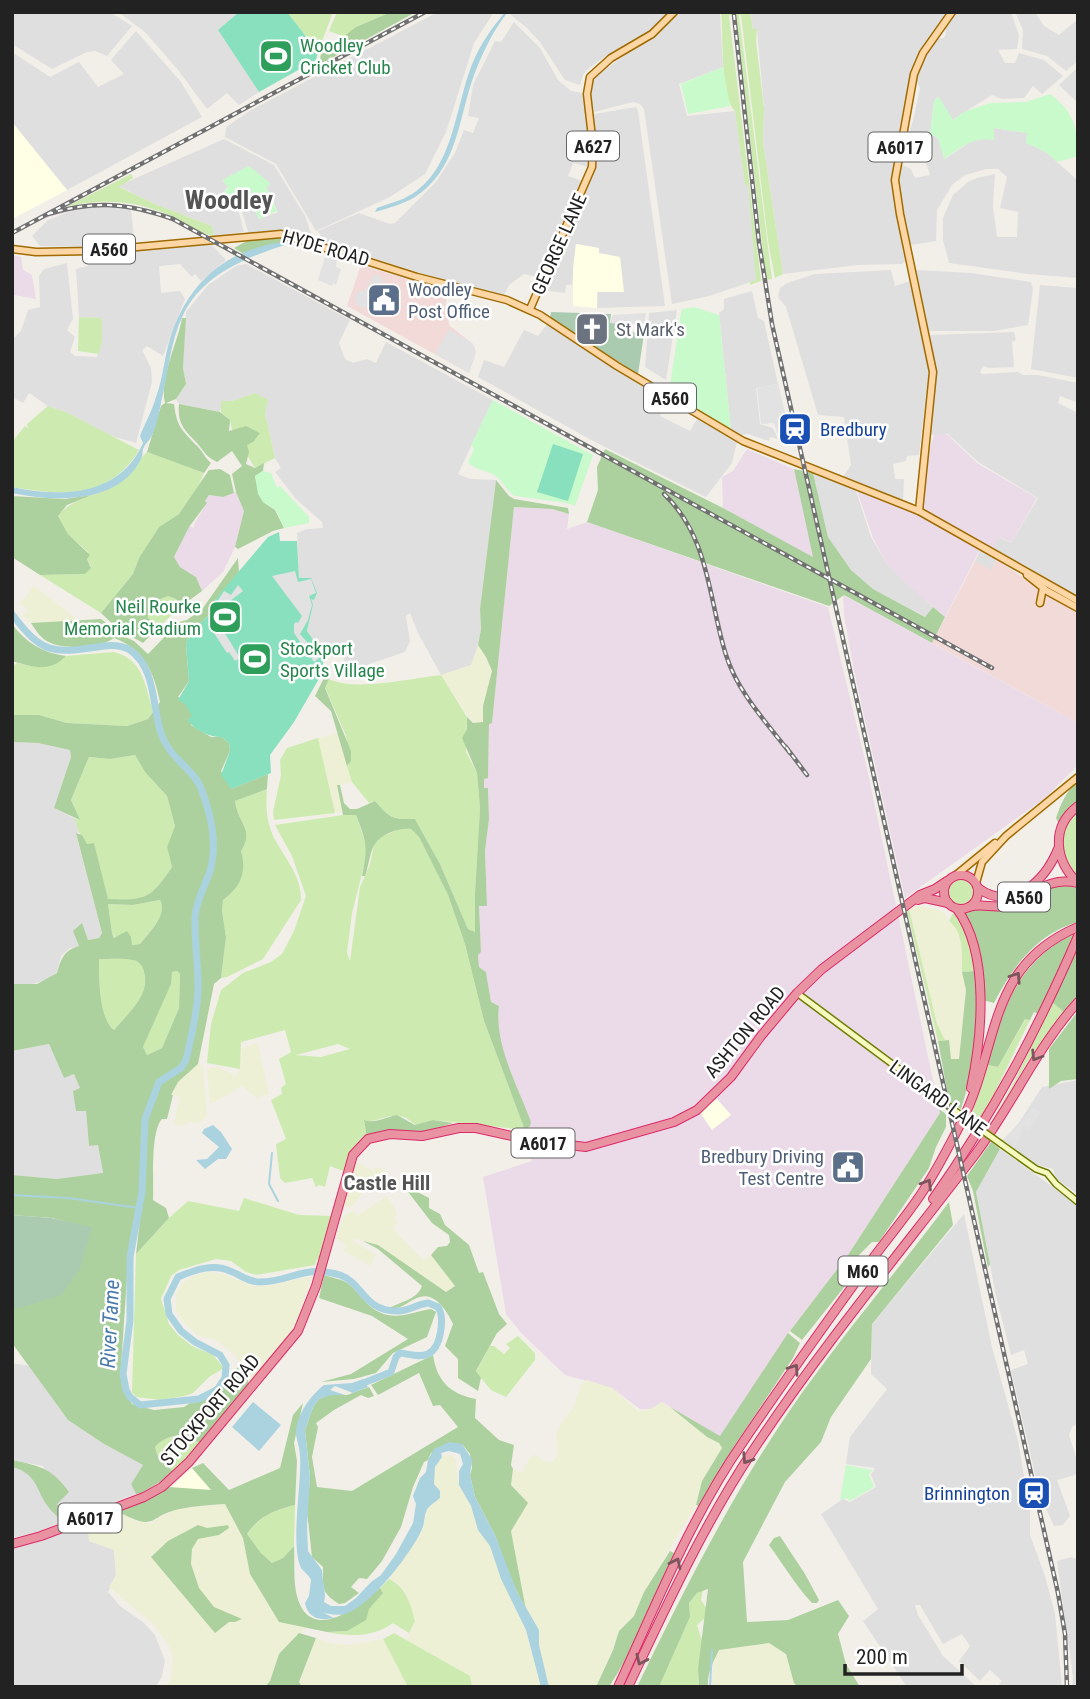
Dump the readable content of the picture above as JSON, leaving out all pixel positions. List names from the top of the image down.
{
  "streets": {
    "highway": [
      "A6017",
      "A560",
      "ASHTON ROAD",
      "M60",
      "STOCKPORT ROAD"
    ],
    "main road": ["A627", "GEORGE LANE", "HYDE ROAD"],
    "street": ["LINGARD LANE"]
  },
  "crossings": [
    ["A6017", "HYDE ROAD"],
    ["A6017", "A560"],
    ["GEORGE LANE", "HYDE ROAD"],
    ["HYDE ROAD", "A560"],
    ["A560", "ASHTON ROAD"],
    ["A560", "M60"],
    ["ASHTON ROAD", "LINGARD LANE"],
    ["ASHTON ROAD", "M60"],
    ["ASHTON ROAD", "STOCKPORT ROAD"],
    ["LINGARD LANE", "M60"]
  ],
  "districts": ["Woodley", "Castle Hill"],
  "water": ["River Tame"],
  "places": {
    "sports": ["Woodley Cricket Club", "Neil Rourke Memorial Stadium", "Stockport Sports Village"],
    "public building": ["Woodley Post Office", "Bredbury Driving Test Centre"],
    "church": ["St Mark's"],
    "station": ["Bredbury", "Brinnington"]
  },
  "scale_bar": "200 m"
}
